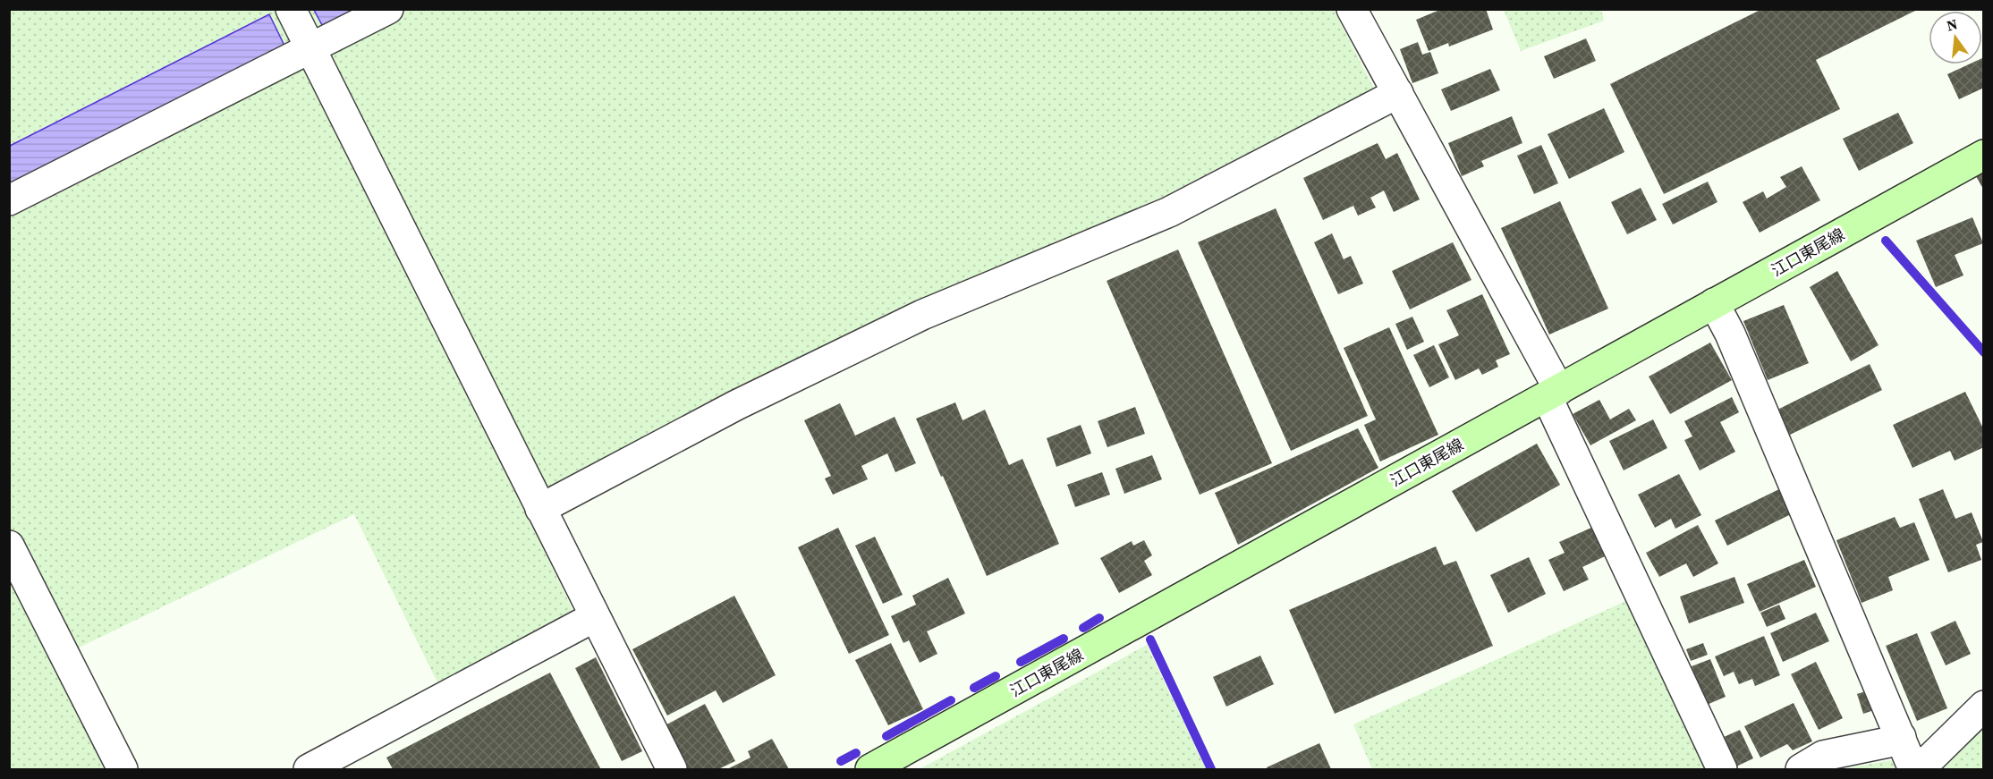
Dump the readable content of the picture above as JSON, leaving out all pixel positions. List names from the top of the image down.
{
  "streets": {
    "main road": ["江口東尾線"]
  },
  "north": "top"
}
